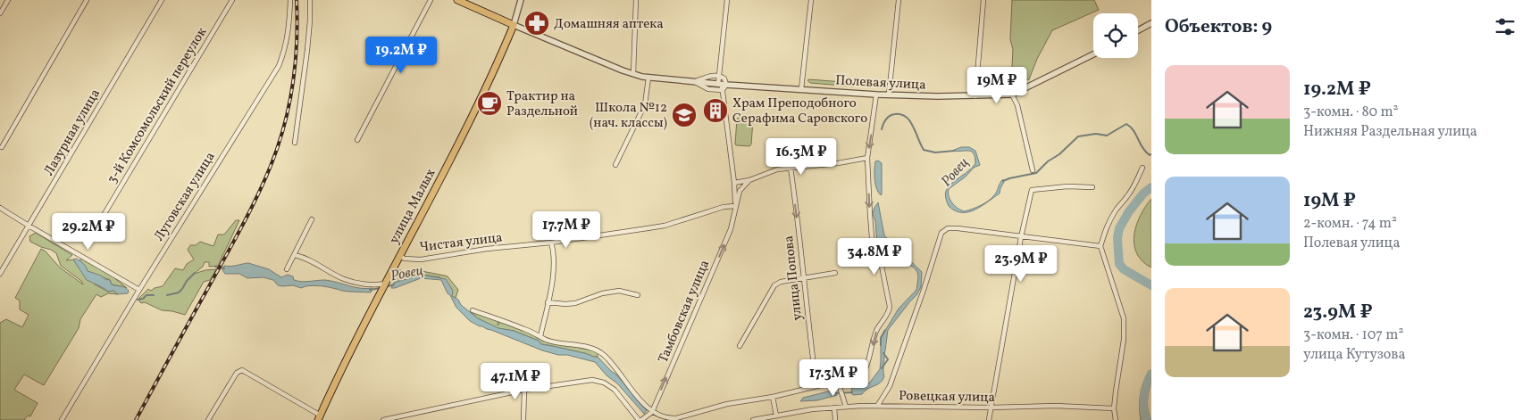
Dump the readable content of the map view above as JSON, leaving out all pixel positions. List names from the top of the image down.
{
  "streets": {
    "main road": ["улица Малых"],
    "street": [
      "Полевая улица",
      "3-й Комсомольский переулок",
      "Лазурная улица",
      "Луговская улица",
      "Чистая улица",
      "улица Попова",
      "Тамбовская улица",
      "Ровецкая улица"
    ]
  },
  "crossings": [
    ["Полевая улица", "улица Малых"],
    ["Полевая улица", "Тамбовская улица"],
    ["улица Малых", "Чистая улица"],
    ["Чистая улица", "Тамбовская улица"]
  ],
  "one_way": ["улица Попова", "Тамбовская улица"],
  "water": ["Ровец"],
  "places": {
    "pharmacy": ["Домашняя аптека"],
    "cafe": ["Трактир на Раздельной"],
    "building": ["Храм Преподобного Серафима Саровского"],
    "school or university": ["Школа №12 (нач. классы)"]
  },
  "page": {
    "heading": "Объектов: 9",
    "price": [
      "19.2M ₽",
      "19M ₽",
      "16.3M ₽",
      "17.7M ₽",
      "29.2M ₽",
      "34.8M ₽",
      "23.9M ₽",
      "17.3M ₽",
      "47.1M ₽"
    ],
    "list": [
      {
        "name": "19.2M ₽",
        "note": "3-комн. · 80 m² · Нижняя Раздельная улица"
      },
      {
        "name": "19M ₽",
        "note": "2-комн. · 74 m² · Полевая улица"
      },
      {
        "name": "23.9M ₽",
        "note": "3-комн. · 107 m² · улица Кутузова"
      }
    ]
  }
}
